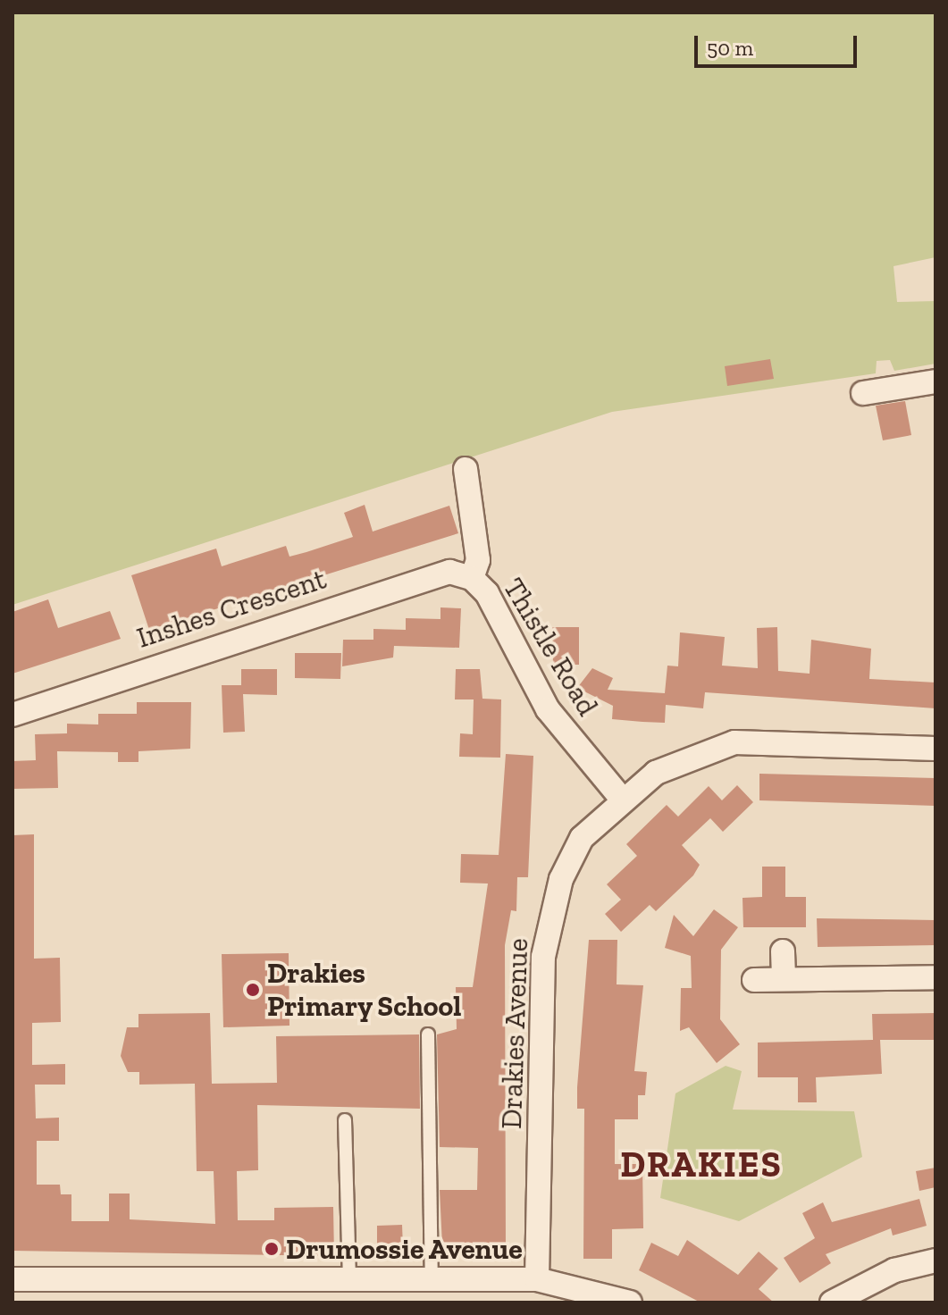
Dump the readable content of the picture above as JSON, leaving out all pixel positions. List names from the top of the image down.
{
  "streets": {
    "street": ["Inshes Crescent", "Thistle Road", "Drakies Avenue"]
  },
  "crossings": [
    ["Inshes Crescent", "Thistle Road"],
    ["Thistle Road", "Drakies Avenue"]
  ],
  "districts": ["DRAKIES"],
  "places": ["Drakies Primary School", "Drumossie Avenue"],
  "scale_bar": "50 m"
}
